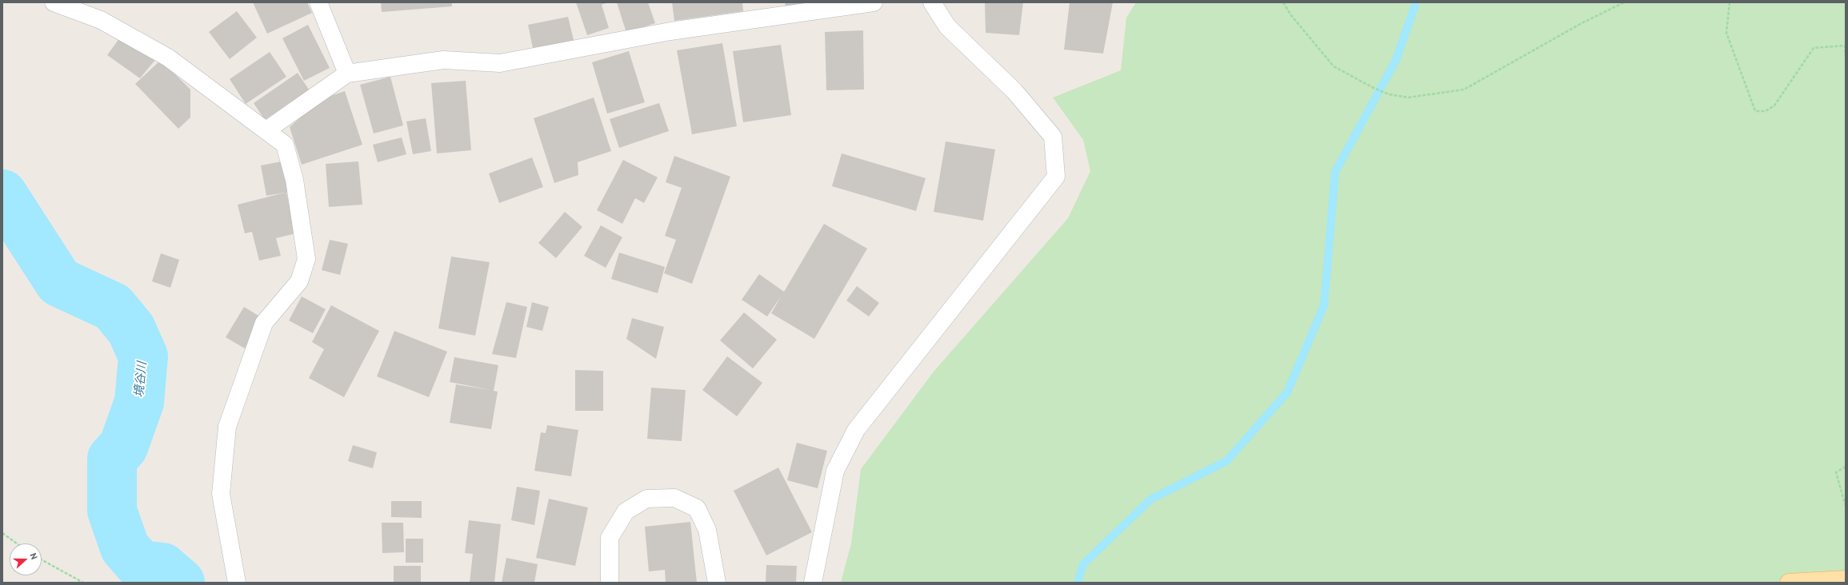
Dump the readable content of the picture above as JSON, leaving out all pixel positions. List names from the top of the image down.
{
  "water": ["境谷川"],
  "north": "right"
}
